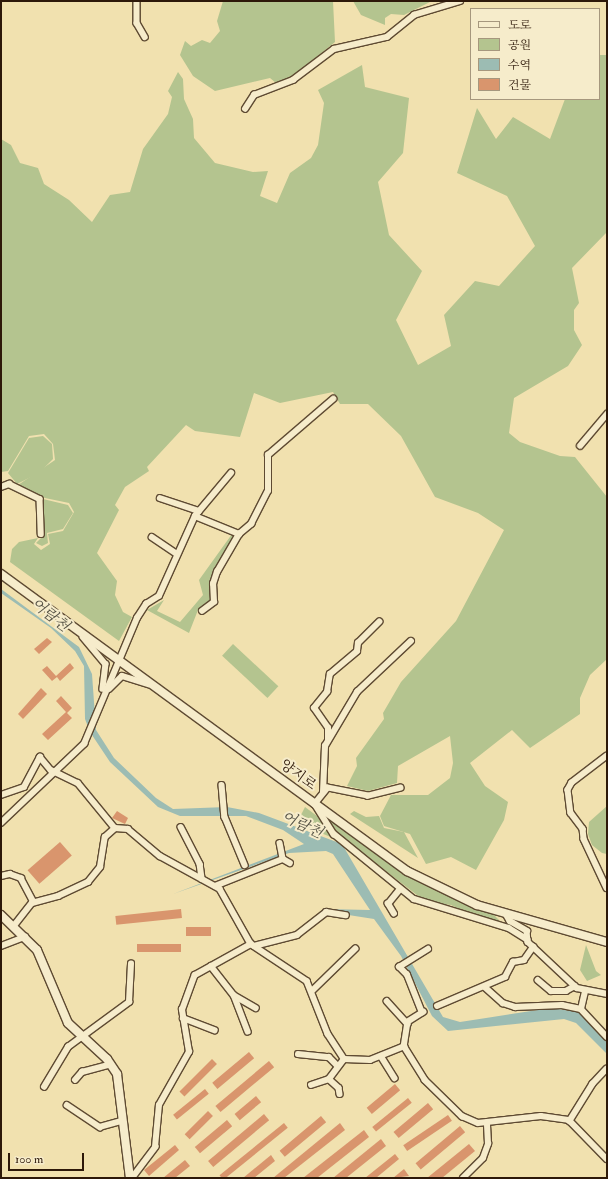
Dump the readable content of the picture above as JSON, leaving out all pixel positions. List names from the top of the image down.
{
  "streets": {
    "street": ["양지로"]
  },
  "water": ["어람천"],
  "legend": [
    "도로",
    "공원",
    "수역",
    "건물"
  ],
  "scale_bar": "100 m"
}
